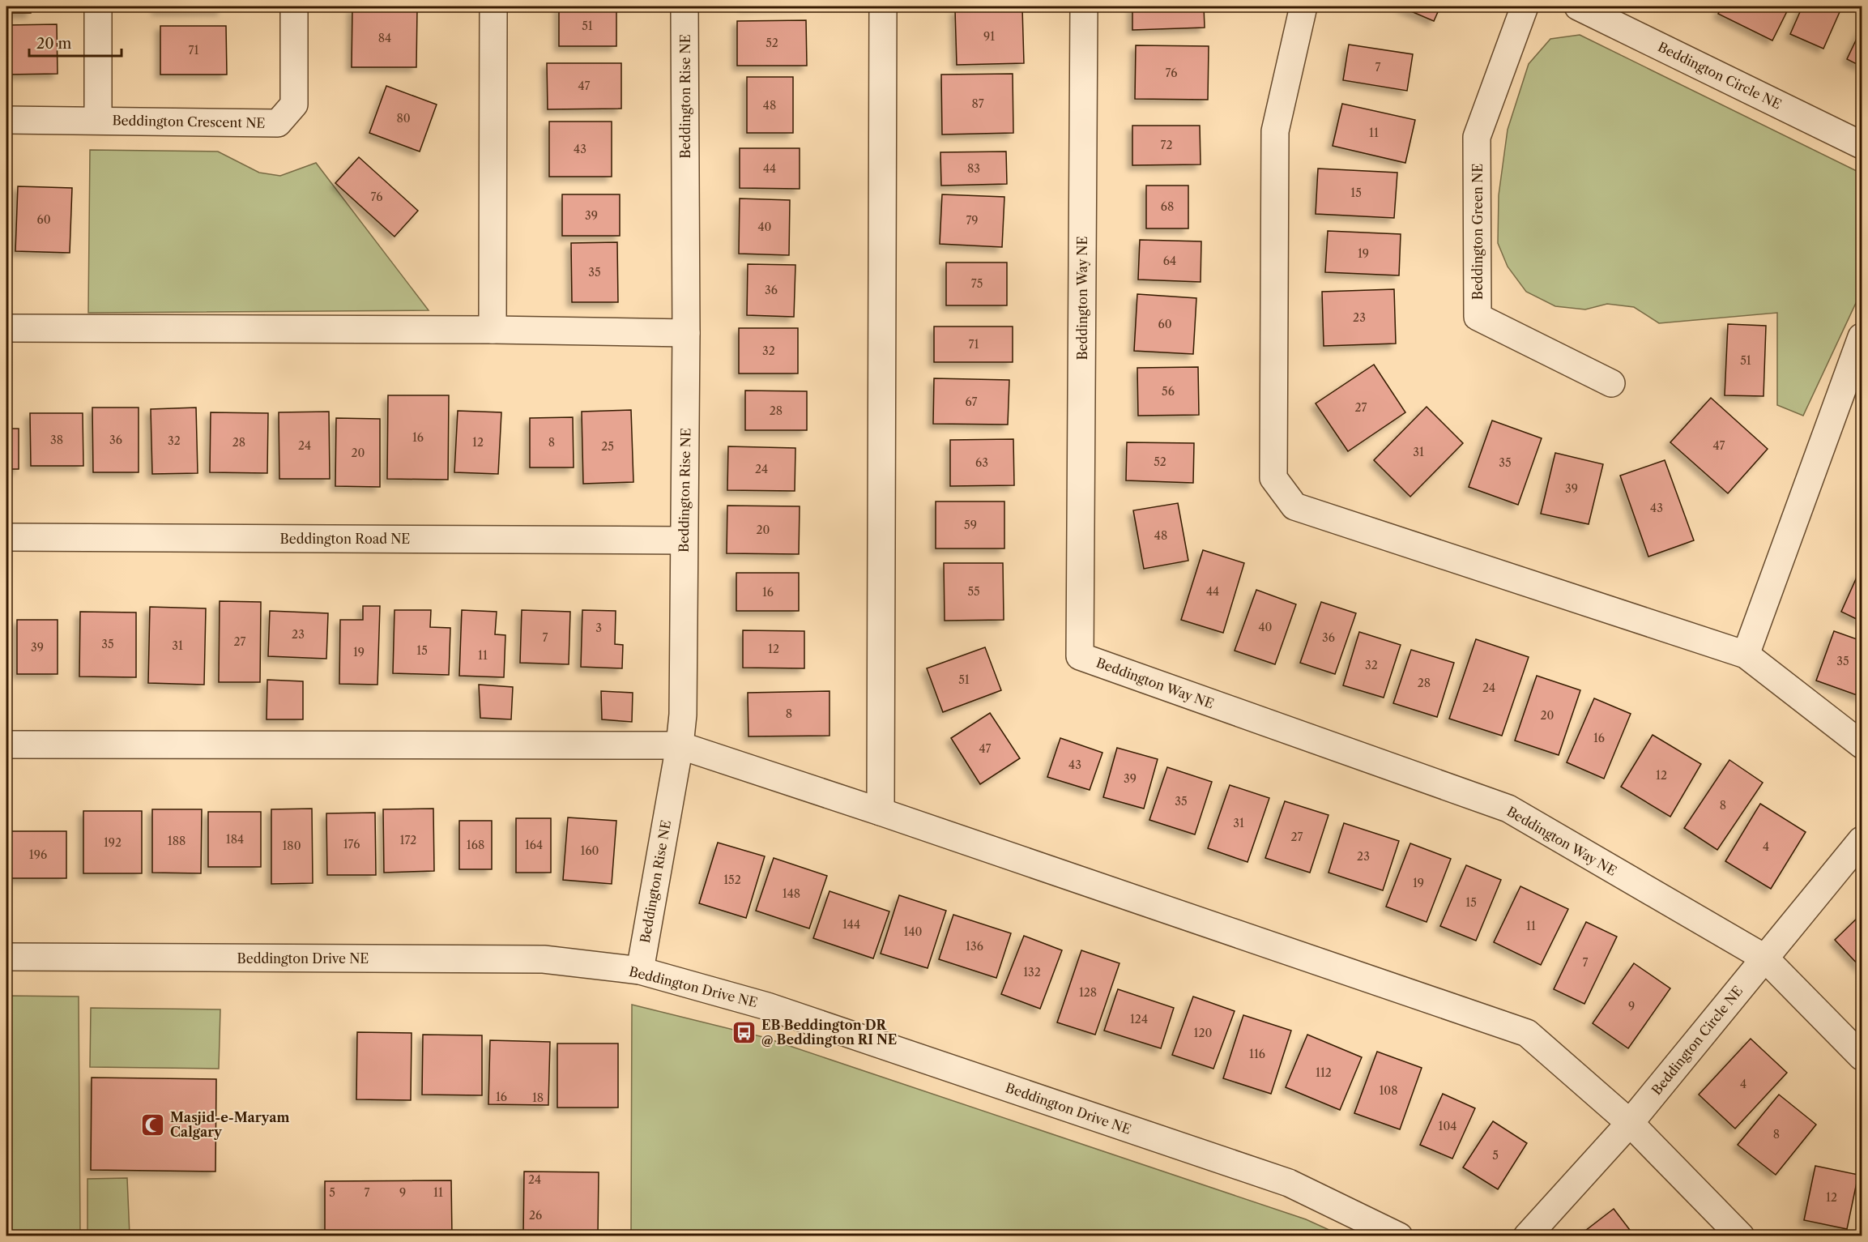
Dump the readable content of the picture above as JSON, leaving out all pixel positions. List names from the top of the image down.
{
  "streets": {
    "street": [
      "Beddington Circle NE",
      "Beddington Rise NE",
      "Beddington Crescent NE",
      "Beddington Green NE",
      "Beddington Way NE",
      "Beddington Road NE",
      "Beddington Drive NE"
    ]
  },
  "crossings": [
    ["Beddington Circle NE", "Beddington Way NE"],
    ["Beddington Rise NE", "Beddington Road NE"],
    ["Beddington Rise NE", "Beddington Drive NE"]
  ],
  "places": {
    "bus stop": ["EB Beddington DR @ Beddington RI NE"],
    "mosque": ["Masjid-e-Maryam Calgary"]
  },
  "house_numbers": [
    "51",
    "91",
    "84",
    "52",
    "71",
    "7",
    "76",
    "47",
    "87",
    "48",
    "80",
    "11",
    "72",
    "43",
    "44",
    "83",
    "15",
    "76",
    "68",
    "39",
    "60",
    "79",
    "40",
    "19",
    "64",
    "35",
    "75",
    "36",
    "23",
    "60",
    "71",
    "32",
    "51",
    "56",
    "67",
    "27",
    "28",
    "16",
    "38",
    "36",
    "32",
    "28",
    "12",
    "8",
    "24",
    "47",
    "25",
    "31",
    "20",
    "52",
    "63",
    "35",
    "24",
    "39",
    "43",
    "59",
    "20",
    "48",
    "55",
    "44",
    "16",
    "40",
    "3",
    "23",
    "7",
    "36",
    "27",
    "35",
    "31",
    "39",
    "12",
    "15",
    "19",
    "11",
    "35",
    "32",
    "51",
    "28",
    "24",
    "8",
    "20",
    "16",
    "47",
    "43",
    "12",
    "39",
    "35",
    "8",
    "31",
    "27",
    "184",
    "172",
    "188",
    "192",
    "176",
    "168",
    "164",
    "180",
    "4",
    "160",
    "196",
    "23",
    "152",
    "19",
    "148",
    "15",
    "144",
    "11",
    "140",
    "136",
    "7",
    "132",
    "128",
    "9",
    "124",
    "120",
    "116",
    "112",
    "4",
    "108",
    "16",
    "18",
    "104",
    "8",
    "5",
    "24",
    "5",
    "7",
    "9",
    "11",
    "12",
    "26"
  ],
  "scale_bar": "20 m"
}
